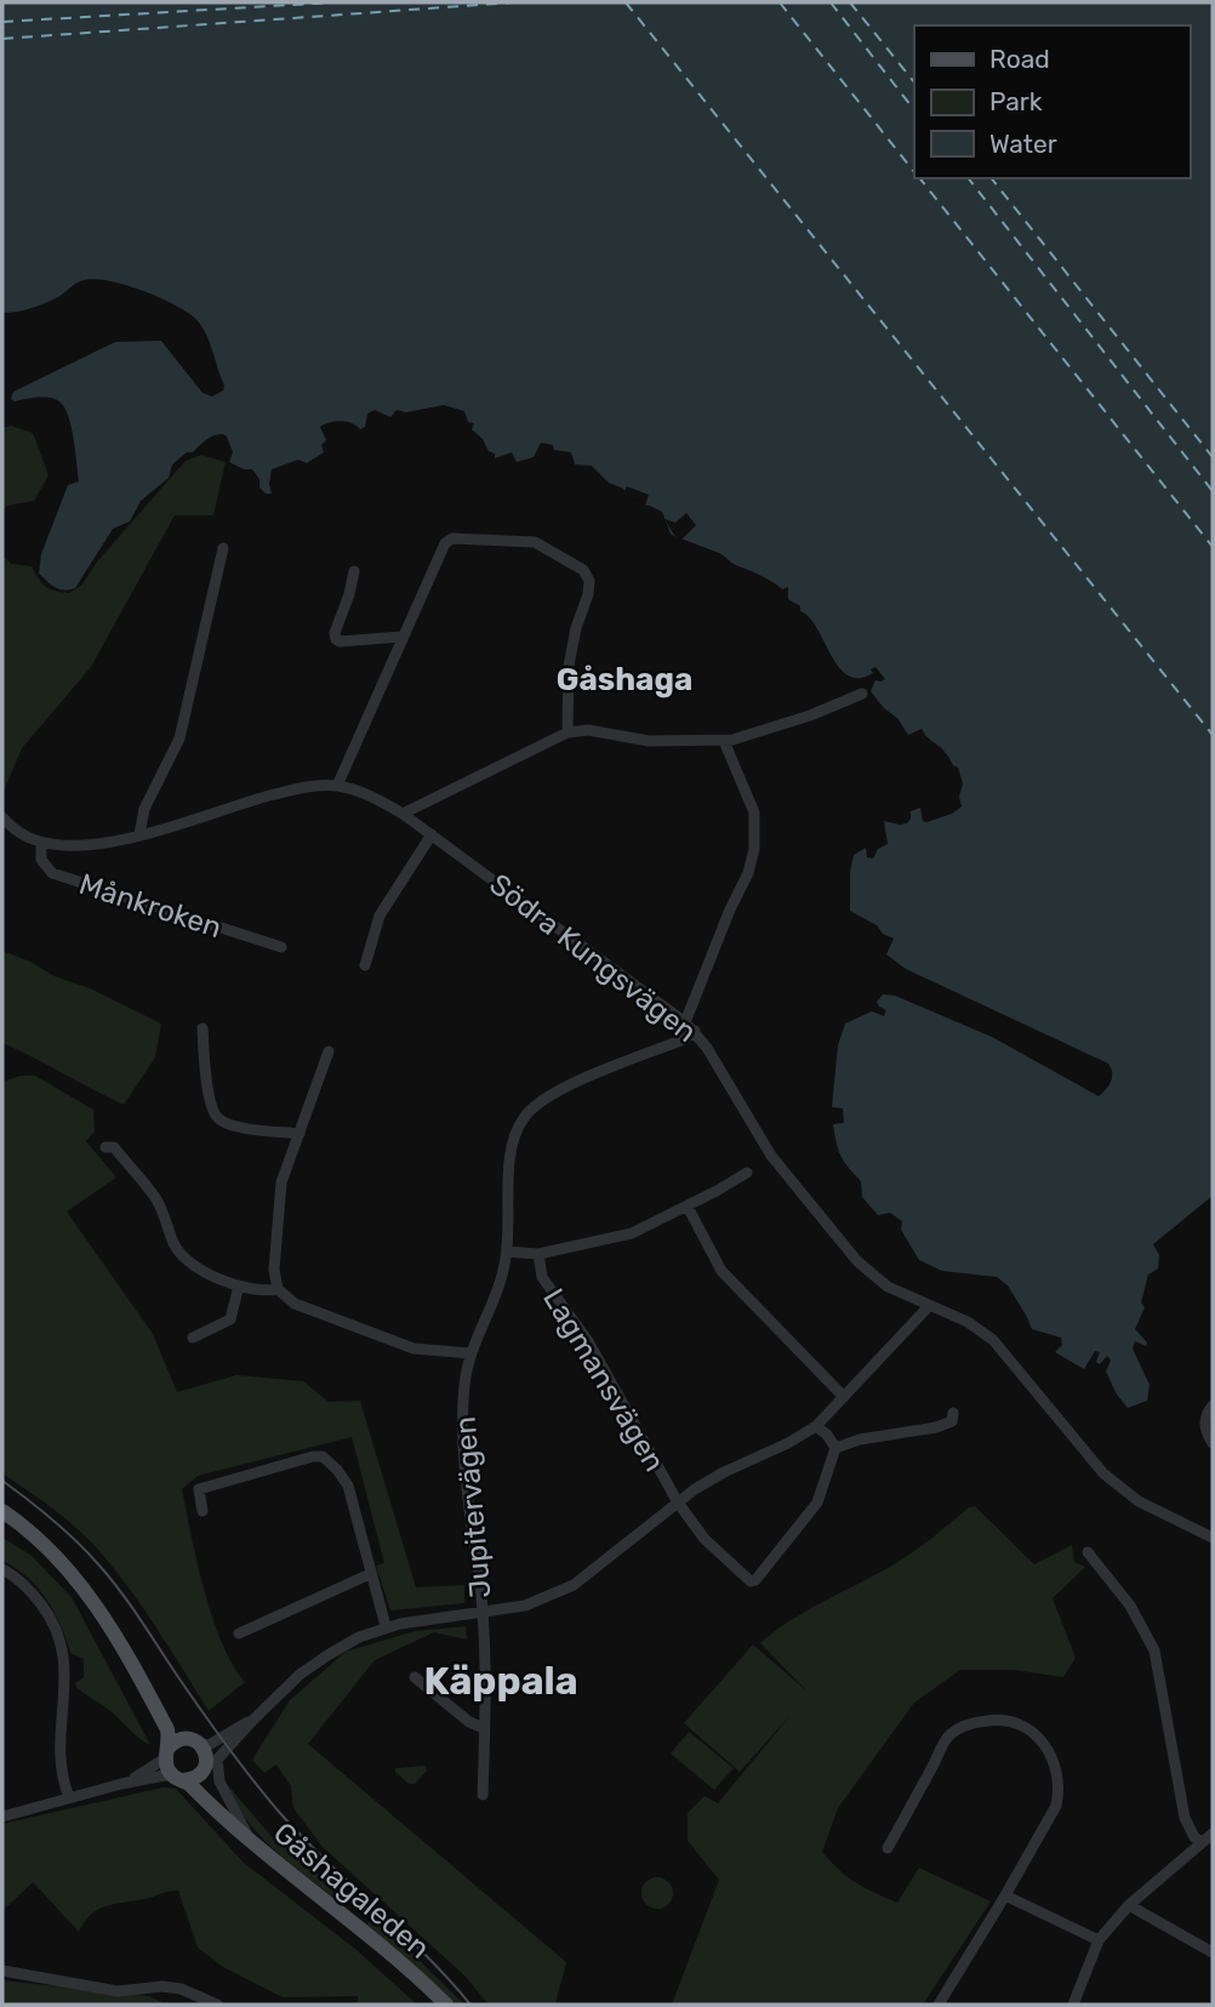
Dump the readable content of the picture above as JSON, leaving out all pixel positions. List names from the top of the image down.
{
  "streets": {
    "main road": ["Gåshagaleden"],
    "street": [
      "Månkroken",
      "Södra Kungsvägen",
      "Lagmansvägen",
      "Jupitervägen"
    ]
  },
  "crossings": [
    ["Månkroken", "Södra Kungsvägen"],
    ["Södra Kungsvägen", "Jupitervägen"]
  ],
  "districts": ["Gåshaga", "Käppala"],
  "legend": ["Road", "Park", "Water"]
}
